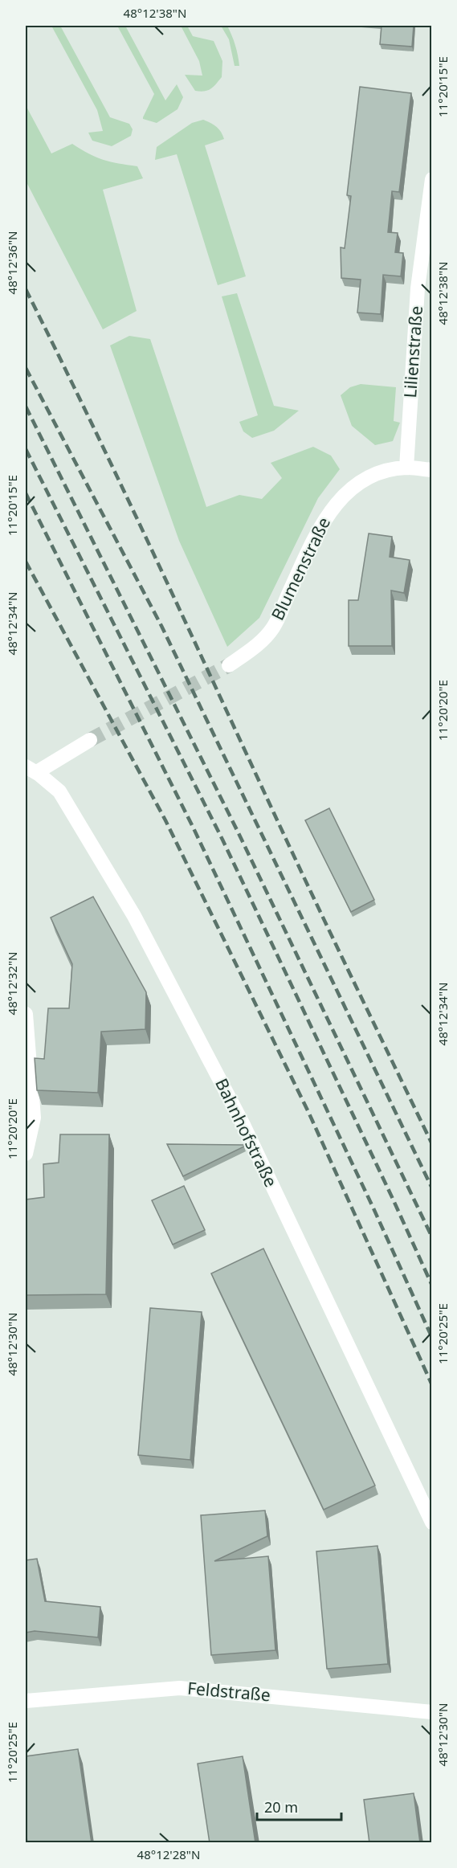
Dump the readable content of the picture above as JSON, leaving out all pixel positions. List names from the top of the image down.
{
  "streets": {
    "street": [
      "Lilienstraße",
      "Blumenstraße",
      "Bahnhofstraße",
      "Feldstraße"
    ]
  },
  "crossings": [
    ["Lilienstraße", "Blumenstraße"]
  ],
  "scale_bar": "20 m",
  "coordinates": [
    "48°12'38\"N",
    "11°20'15\"E",
    "48°12'36\"N",
    "48°12'34\"N",
    "11°20'20\"E",
    "48°12'32\"N",
    "11°20'25\"E",
    "48°12'30\"N",
    "48°12'28\"N"
  ]
}
